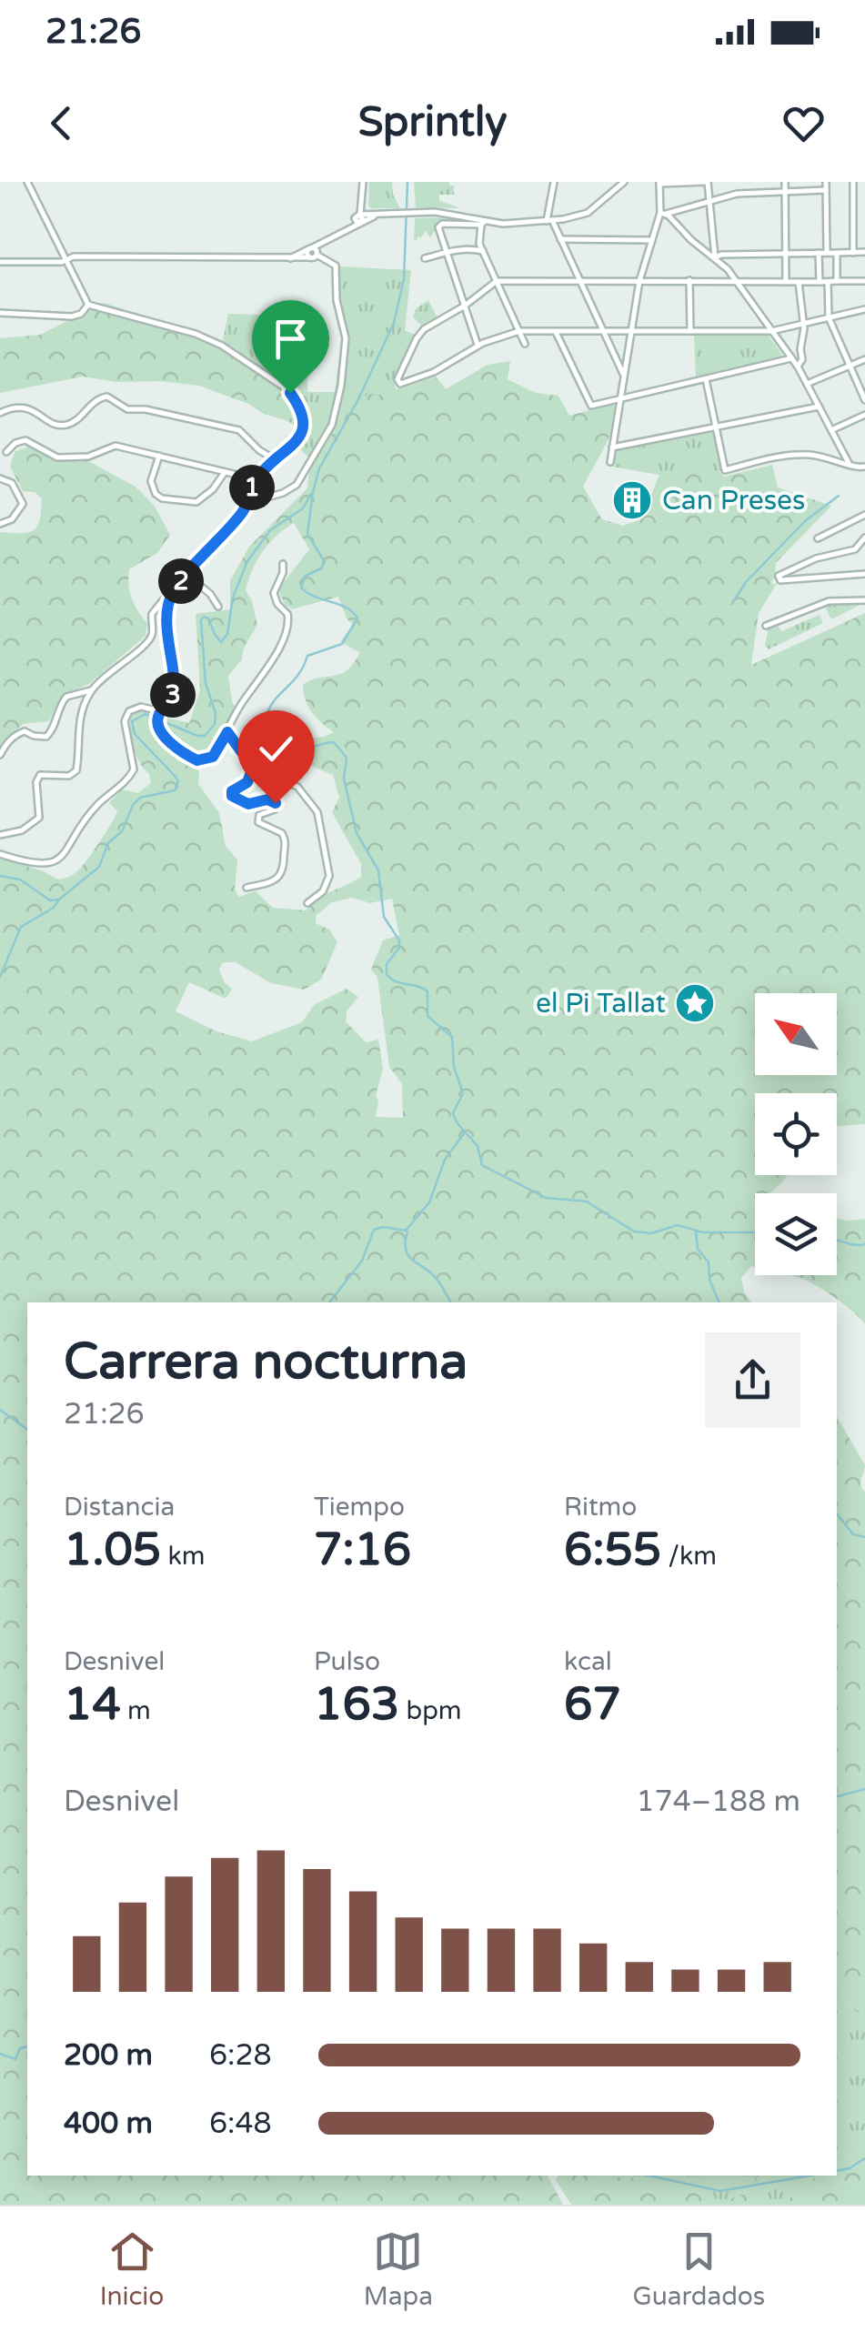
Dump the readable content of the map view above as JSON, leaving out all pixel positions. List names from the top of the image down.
{
  "places": {
    "building": ["Can Preses"],
    "place": ["el Pi Tallat"]
  },
  "north": "top left",
  "page": {
    "status": "21:26",
    "header": "Sprintly",
    "pins": ["1", "2", "3"],
    "heading": ["Carrera nocturna", "21:26"],
    "stats": [
      ["Distancia", "1.05 km"],
      ["Tiempo", "7:16"],
      ["Ritmo", "6:55 /km"],
      ["Desnivel", "14 m"],
      ["Pulso", "163 bpm"],
      ["kcal", "67"]
    ],
    "chart": ["Desnivel", "174–188 m"],
    "list": [
      {
        "name": "200 m",
        "note": "6:28"
      },
      {
        "name": "400 m",
        "note": "6:48"
      }
    ],
    "tabs": ["Inicio", "Mapa", "Guardados"]
  }
}
